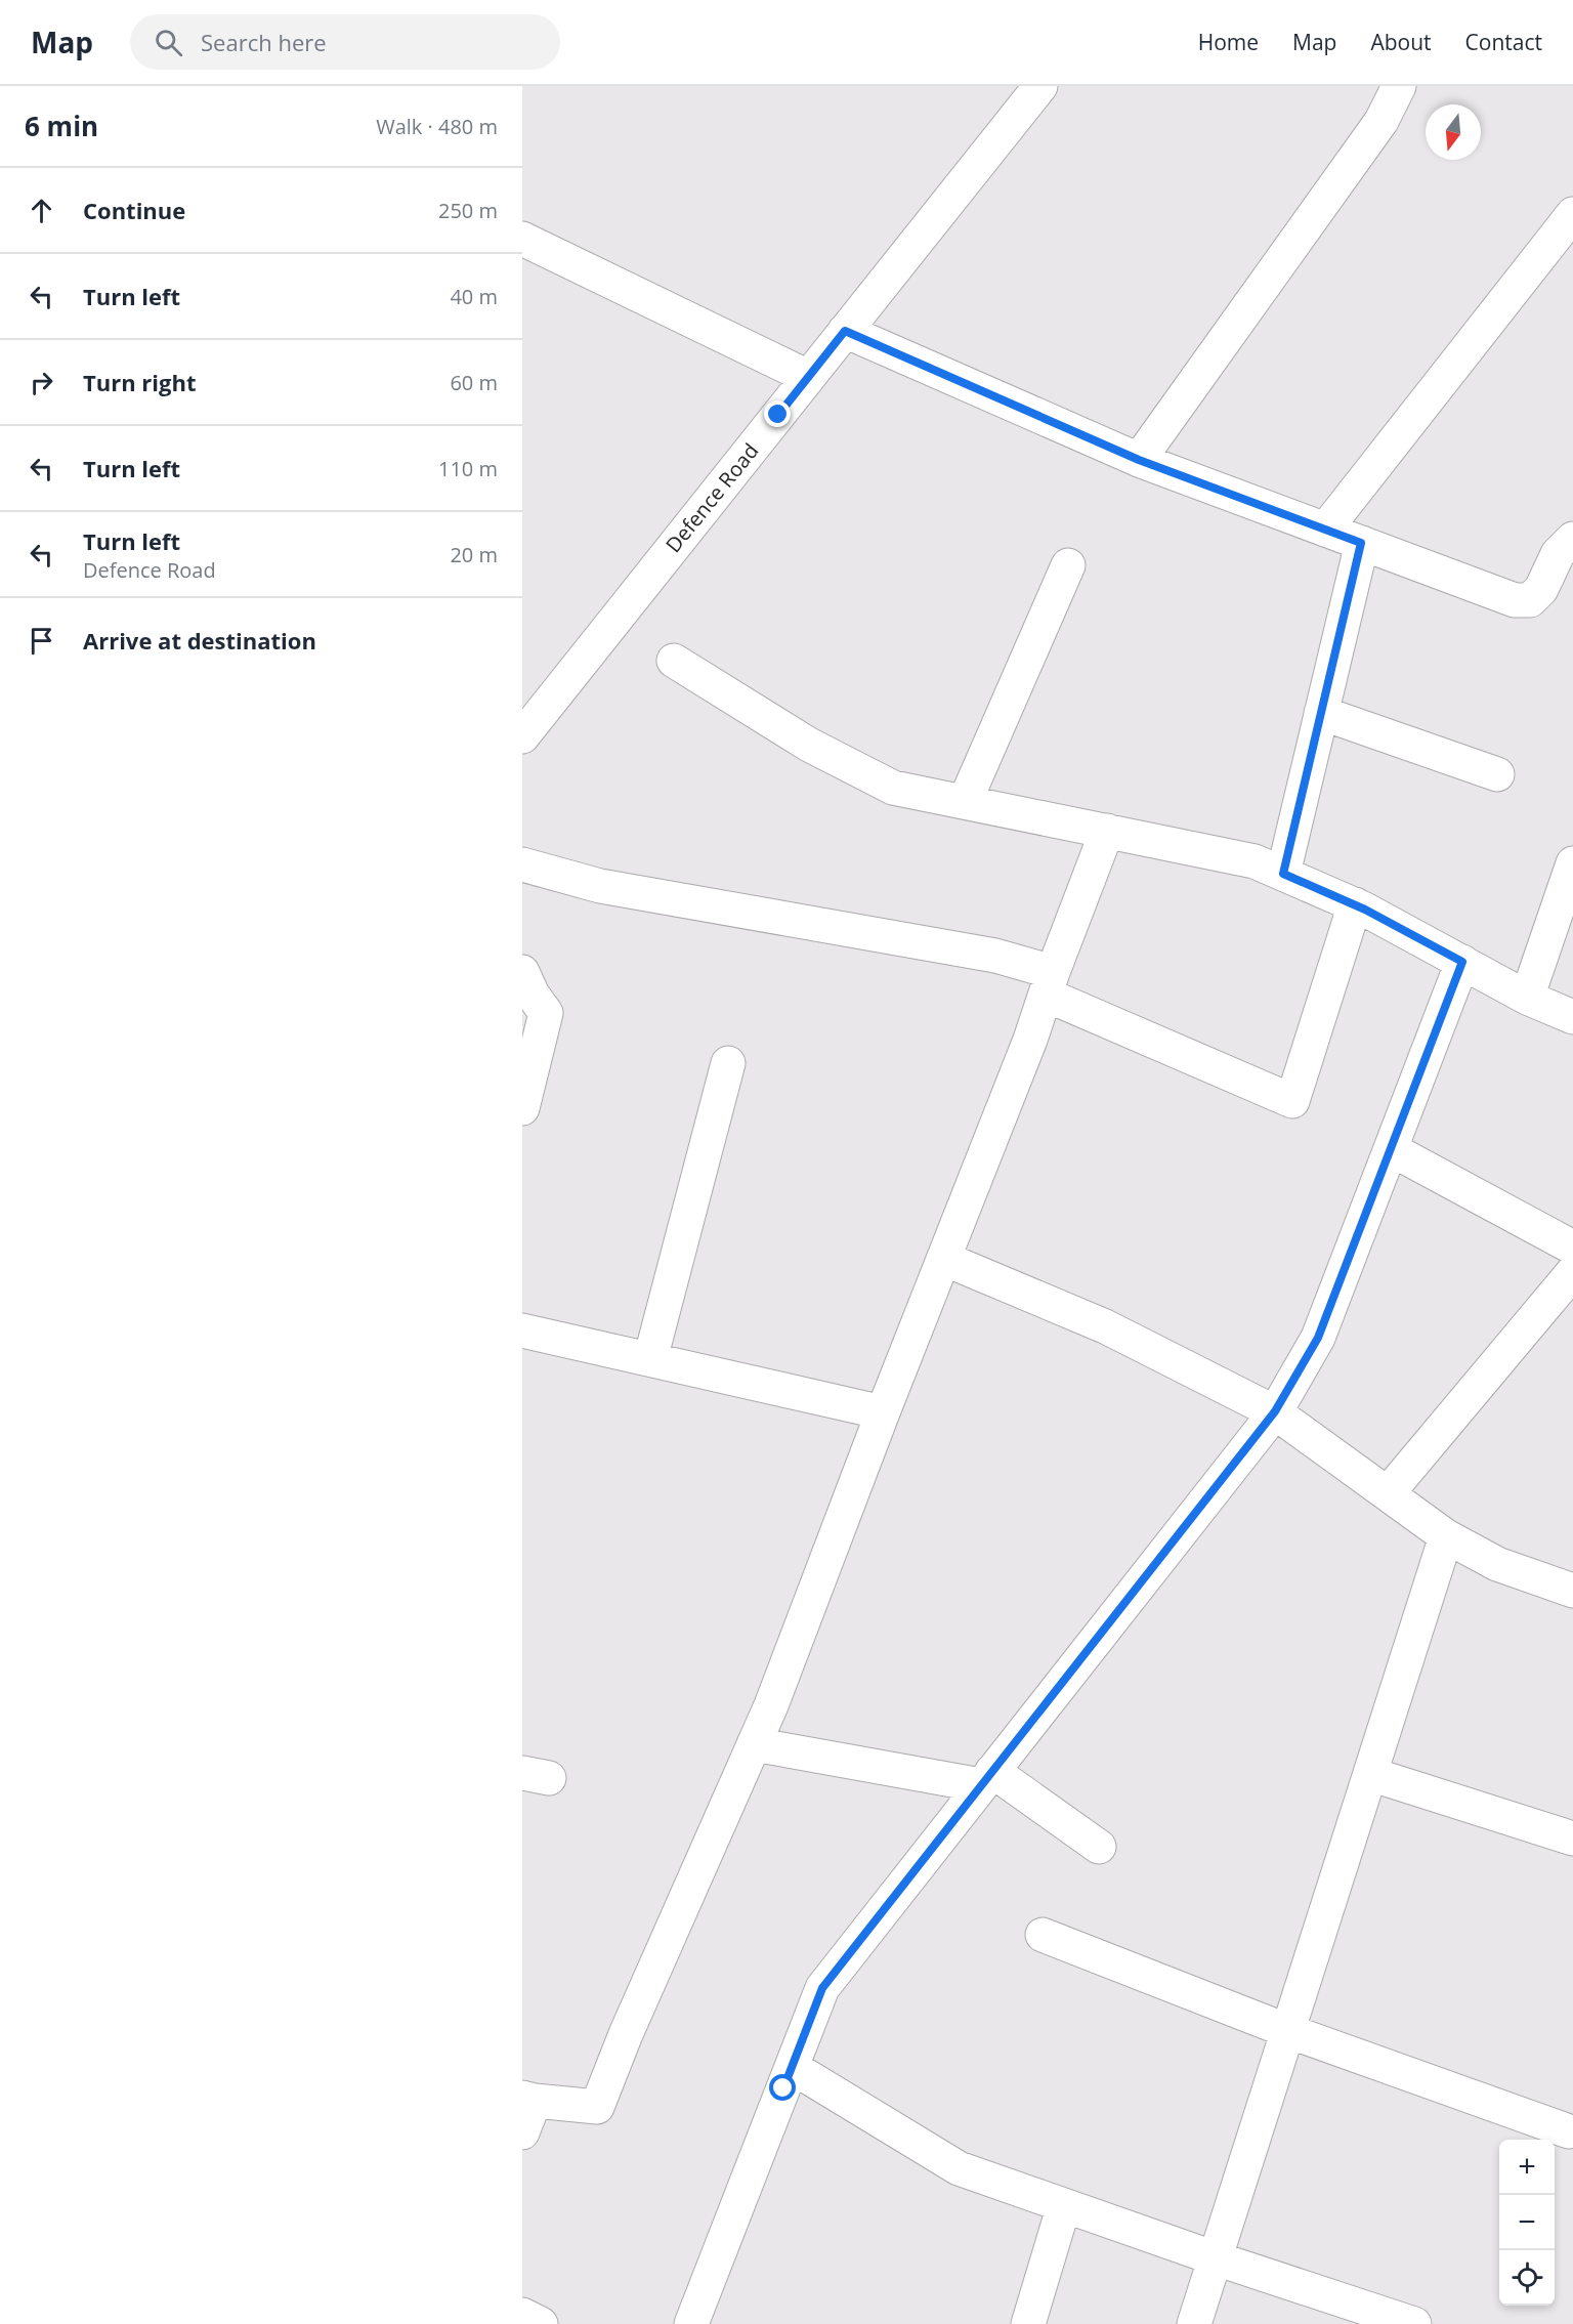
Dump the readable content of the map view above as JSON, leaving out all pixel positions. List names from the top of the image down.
{
  "streets": {
    "street": ["Defence Road"]
  },
  "north": "bottom",
  "page": {
    "header": "Map",
    "search": "Search here",
    "nav": [
      "Home",
      "Map",
      "About",
      "Contact"
    ],
    "heading": ["6 min", "Walk · 480 m"],
    "list": [
      ["Continue", "250 m"],
      ["Turn left", "40 m"],
      ["Turn right", "60 m"],
      ["Turn left", "110 m"],
      ["Turn left", "Defence Road", "20 m"],
      "Arrive at destination"
    ],
    "map_buttons": ["+", "−"]
  }
}
